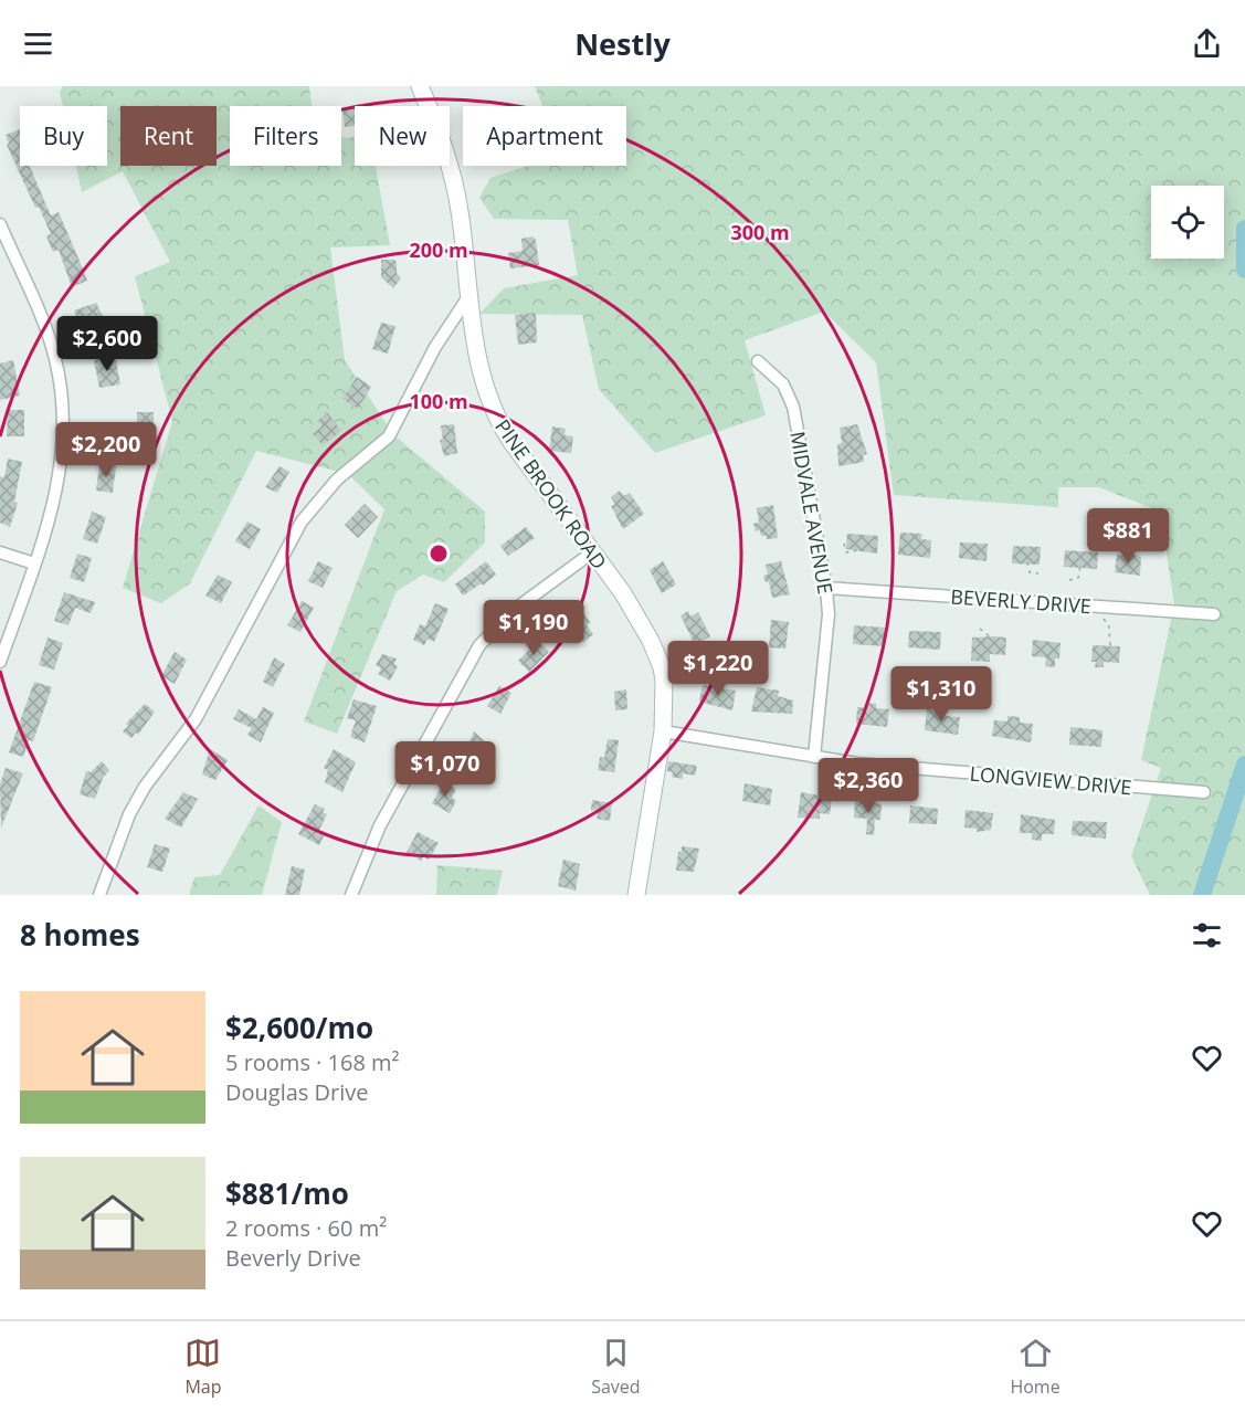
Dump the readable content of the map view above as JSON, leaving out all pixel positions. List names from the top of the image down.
{
  "streets": {
    "street": [
      "PINE BROOK ROAD",
      "MIDVALE AVENUE",
      "BEVERLY DRIVE",
      "LONGVIEW DRIVE"
    ]
  },
  "crossings": [
    ["PINE BROOK ROAD", "LONGVIEW DRIVE"],
    ["MIDVALE AVENUE", "BEVERLY DRIVE"],
    ["MIDVALE AVENUE", "LONGVIEW DRIVE"]
  ],
  "page": {
    "header": "Nestly",
    "chip": [
      "Buy",
      "Rent",
      "Filters",
      "New",
      "Apartment"
    ],
    "price": [
      "$2,600",
      "$2,200",
      "$881",
      "$1,190",
      "$1,220",
      "$1,310",
      "$1,070",
      "$2,360"
    ],
    "heading": "8 homes",
    "list": [
      {
        "name": "$2,600/mo",
        "note": "5 rooms · 168 m² · Douglas Drive"
      },
      {
        "name": "$881/mo",
        "note": "2 rooms · 60 m² · Beverly Drive"
      }
    ],
    "tabs": ["Map", "Saved", "Home"]
  },
  "rings": ["300 m", "200 m", "100 m"]
}
